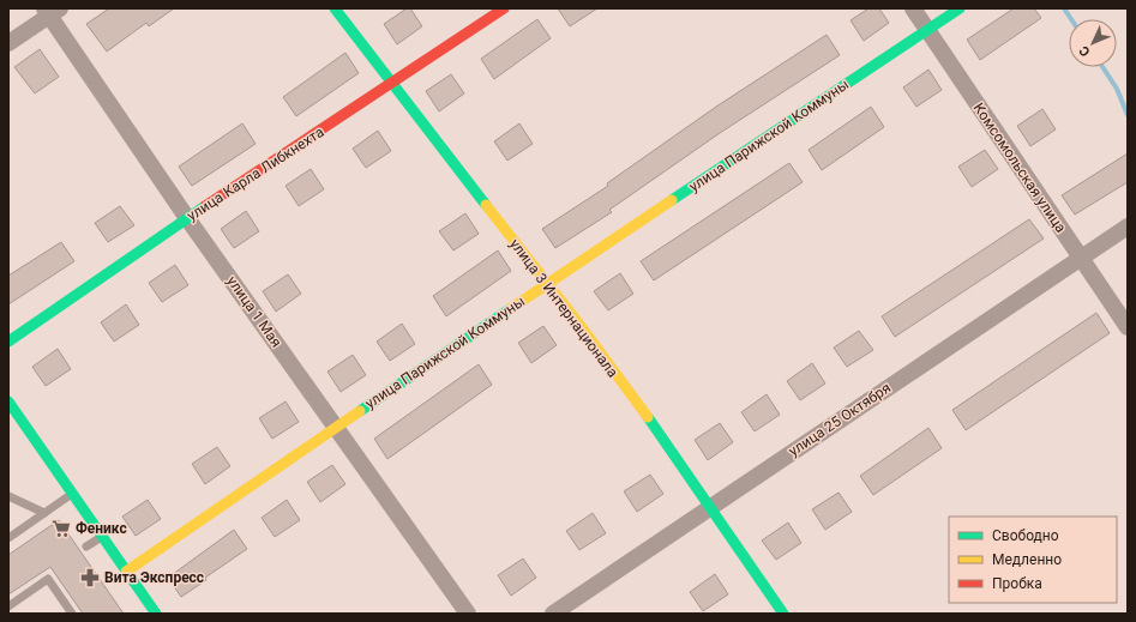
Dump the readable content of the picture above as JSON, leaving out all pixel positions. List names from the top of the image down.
{
  "streets": {
    "main road": ["улица Парижской Коммуны", "улица Карла Либкнехта", "улица 3 Интернационала"],
    "street": ["Комсомольская улица", "улица 1 Мая", "улица 25 Октября"]
  },
  "crossings": [
    ["улица Парижской Коммуны", "Комсомольская улица"],
    ["улица Парижской Коммуны", "улица 3 Интернационала"],
    ["улица Парижской Коммуны", "улица 1 Мая"],
    ["Комсомольская улица", "улица 25 Октября"],
    ["улица Карла Либкнехта", "улица 3 Интернационала"],
    ["улица Карла Либкнехта", "улица 1 Мая"],
    ["улица 3 Интернационала", "улица 25 Октября"]
  ],
  "places": {
    "supermarket": ["Феникс"],
    "pharmacy": ["Вита Экспресс"]
  },
  "legend": ["Свободно", "Медленно", "Пробка"],
  "north": "bottom left"
}
